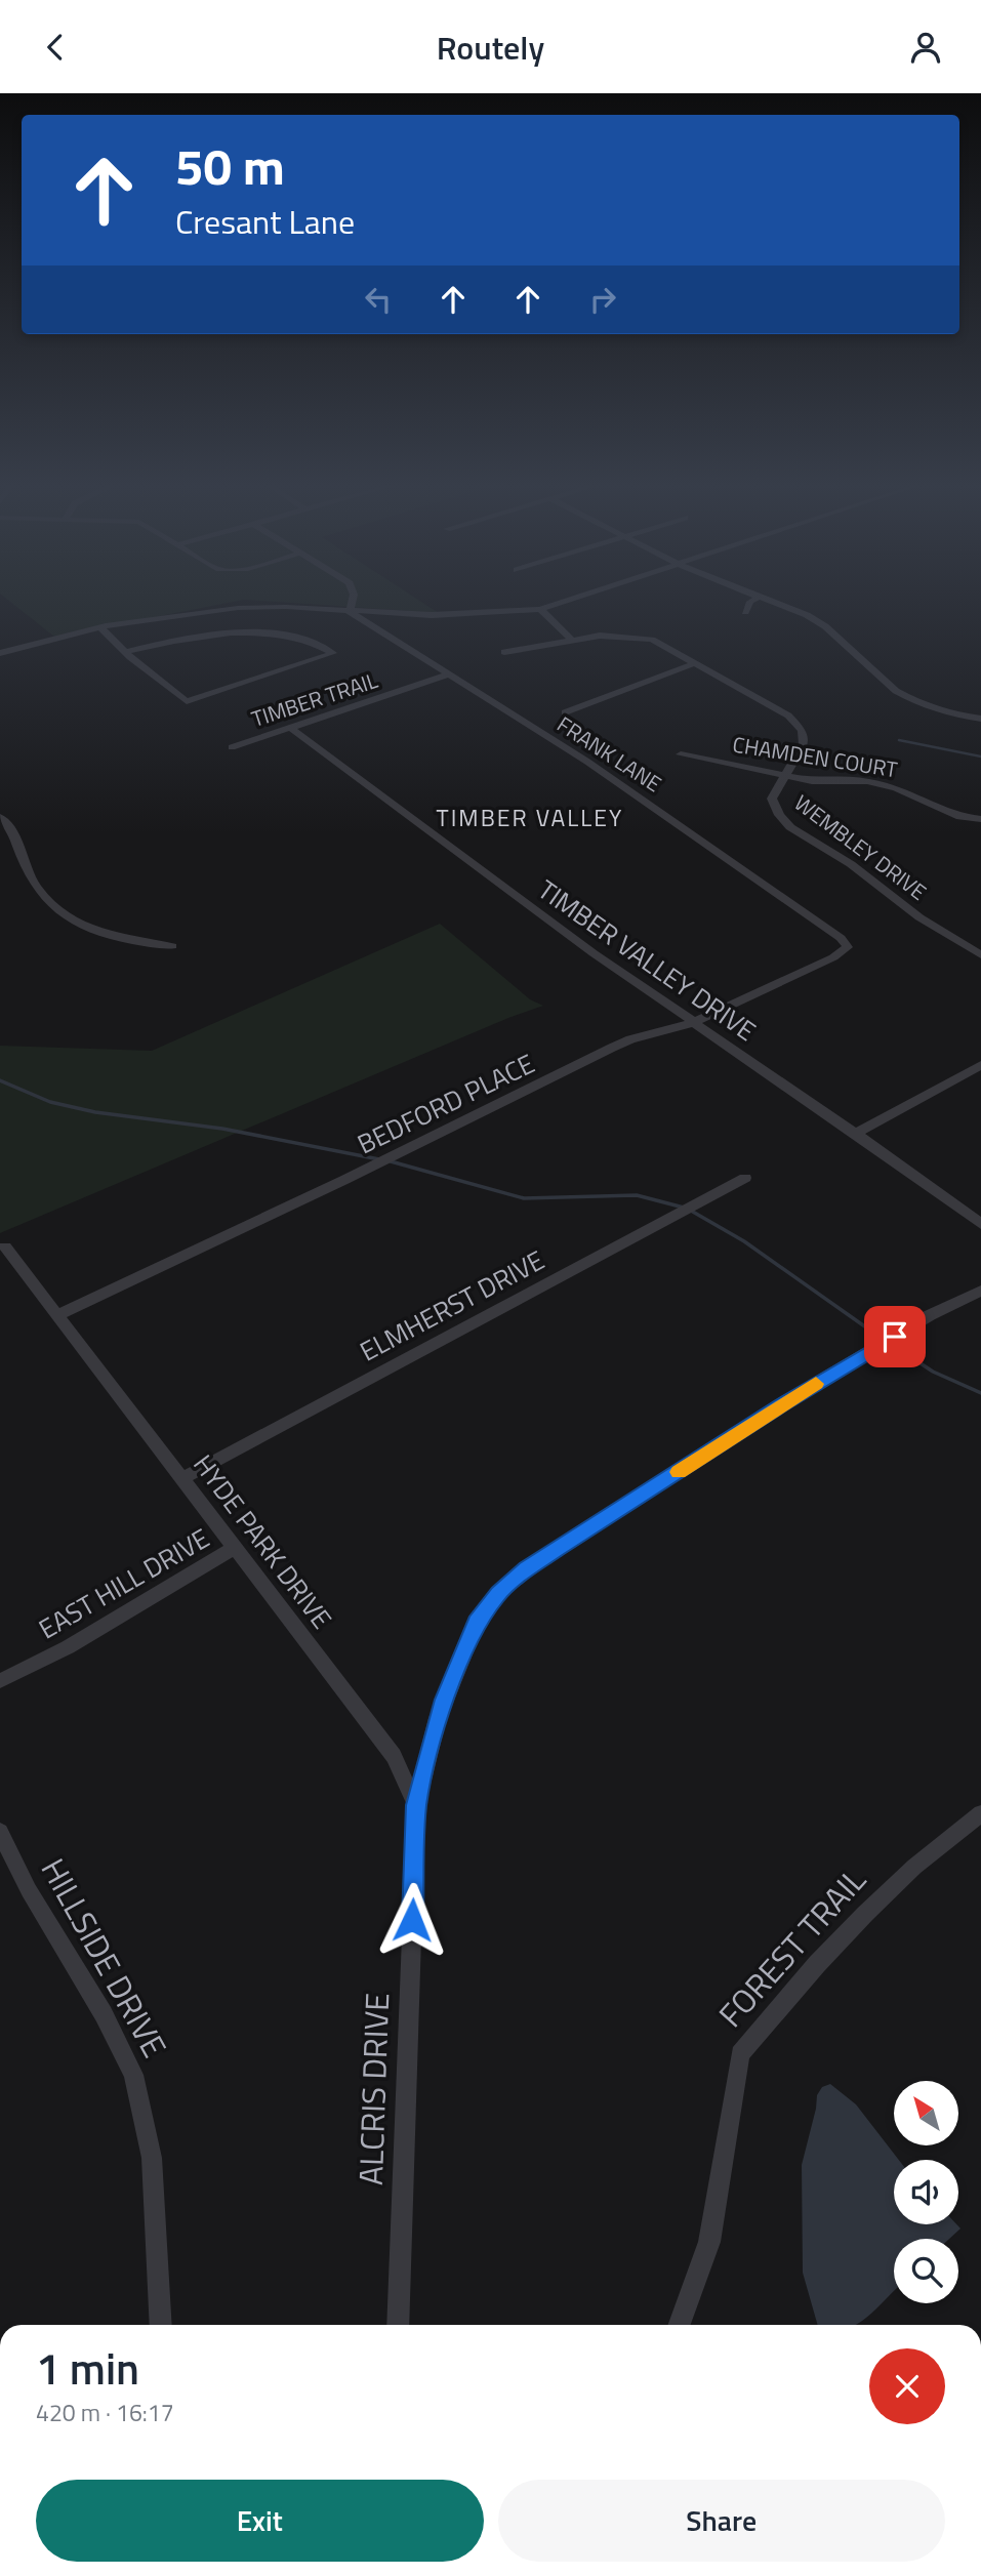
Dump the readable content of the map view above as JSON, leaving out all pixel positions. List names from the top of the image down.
{
  "streets": {
    "street": [
      "TIMBER TRAIL",
      "FRANK LANE",
      "CHAMDEN COURT",
      "WEMBLEY DRIVE",
      "TIMBER VALLEY DRIVE",
      "BEDFORD PLACE",
      "ELMHERST DRIVE",
      "HYDE PARK DRIVE",
      "EAST HILL DRIVE",
      "FOREST TRAIL",
      "HILLSIDE DRIVE",
      "ALCRIS DRIVE"
    ]
  },
  "crossings": [
    ["TIMBER TRAIL", "FRANK LANE"],
    ["TIMBER TRAIL", "TIMBER VALLEY DRIVE"],
    ["FRANK LANE", "BEDFORD PLACE"],
    ["CHAMDEN COURT", "WEMBLEY DRIVE"],
    ["TIMBER VALLEY DRIVE", "BEDFORD PLACE"],
    ["BEDFORD PLACE", "HYDE PARK DRIVE"],
    ["ELMHERST DRIVE", "HYDE PARK DRIVE"],
    ["HYDE PARK DRIVE", "EAST HILL DRIVE"],
    ["HYDE PARK DRIVE", "ALCRIS DRIVE"]
  ],
  "districts": ["TIMBER VALLEY"],
  "north": "top left",
  "page": {
    "header": "Routely",
    "turn": ["50 m", "Cresant Lane"],
    "heading": ["1 min", "420 m · 16:17"],
    "buttons": ["Exit", "Share"]
  }
}
